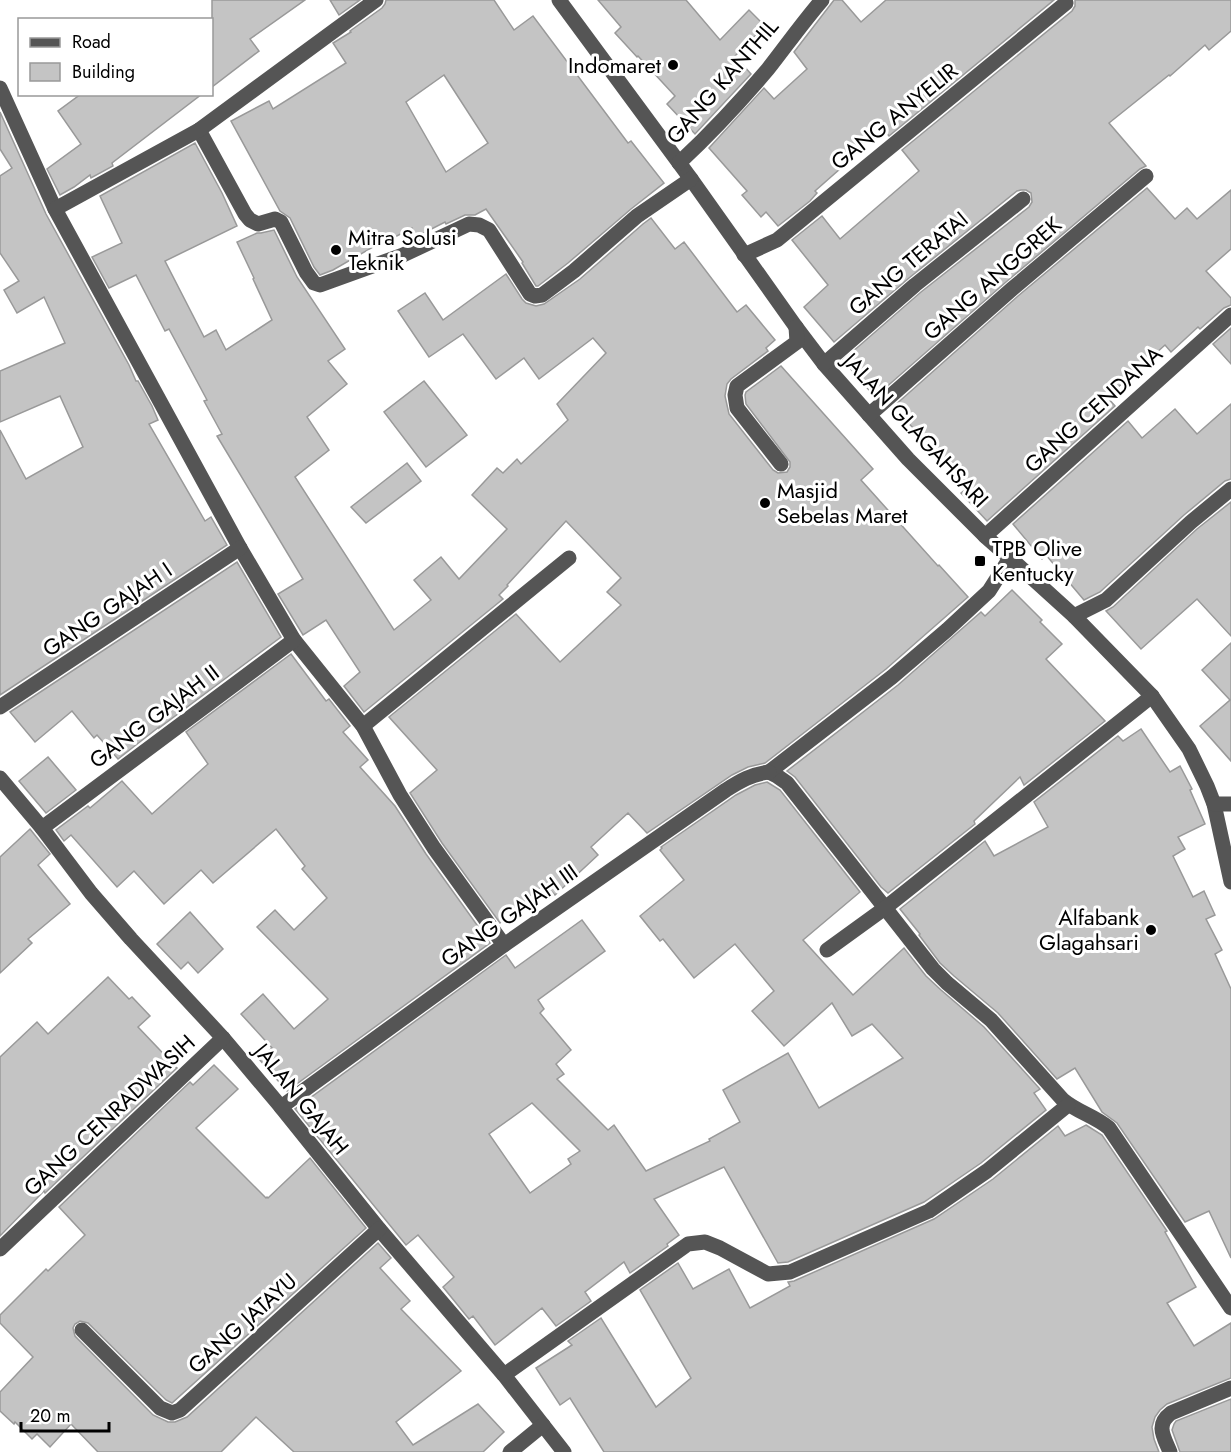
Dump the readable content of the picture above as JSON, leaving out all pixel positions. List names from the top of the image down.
{
  "streets": {
    "street": [
      "GANG KANTHIL",
      "GANG ANYELIR",
      "GANG TERATAI",
      "GANG ANGGREK",
      "GANG CENDANA",
      "JALAN GLAGAHSARI",
      "GANG GAJAH I",
      "GANG GAJAH II",
      "GANG GAJAH III",
      "JALAN GAJAH",
      "GANG CENRADWASIH",
      "GANG JATAYU"
    ]
  },
  "crossings": [
    ["GANG KANTHIL", "JALAN GLAGAHSARI"],
    ["GANG ANYELIR", "JALAN GLAGAHSARI"],
    ["GANG TERATAI", "JALAN GLAGAHSARI"],
    ["GANG ANGGREK", "JALAN GLAGAHSARI"],
    ["GANG CENDANA", "JALAN GLAGAHSARI"],
    ["GANG GAJAH II", "JALAN GAJAH"],
    ["GANG GAJAH III", "JALAN GAJAH"],
    ["JALAN GAJAH", "GANG CENRADWASIH"],
    ["JALAN GAJAH", "GANG JATAYU"]
  ],
  "places": {
    "other": [
      "Indomaret",
      "Mitra Solusi Teknik",
      "Masjid Sebelas Maret",
      "Alfabank Glagahsari"
    ],
    "transit": ["TPB Olive Kentucky"]
  },
  "legend": ["Road", "Building"],
  "scale_bar": "20 m"
}
